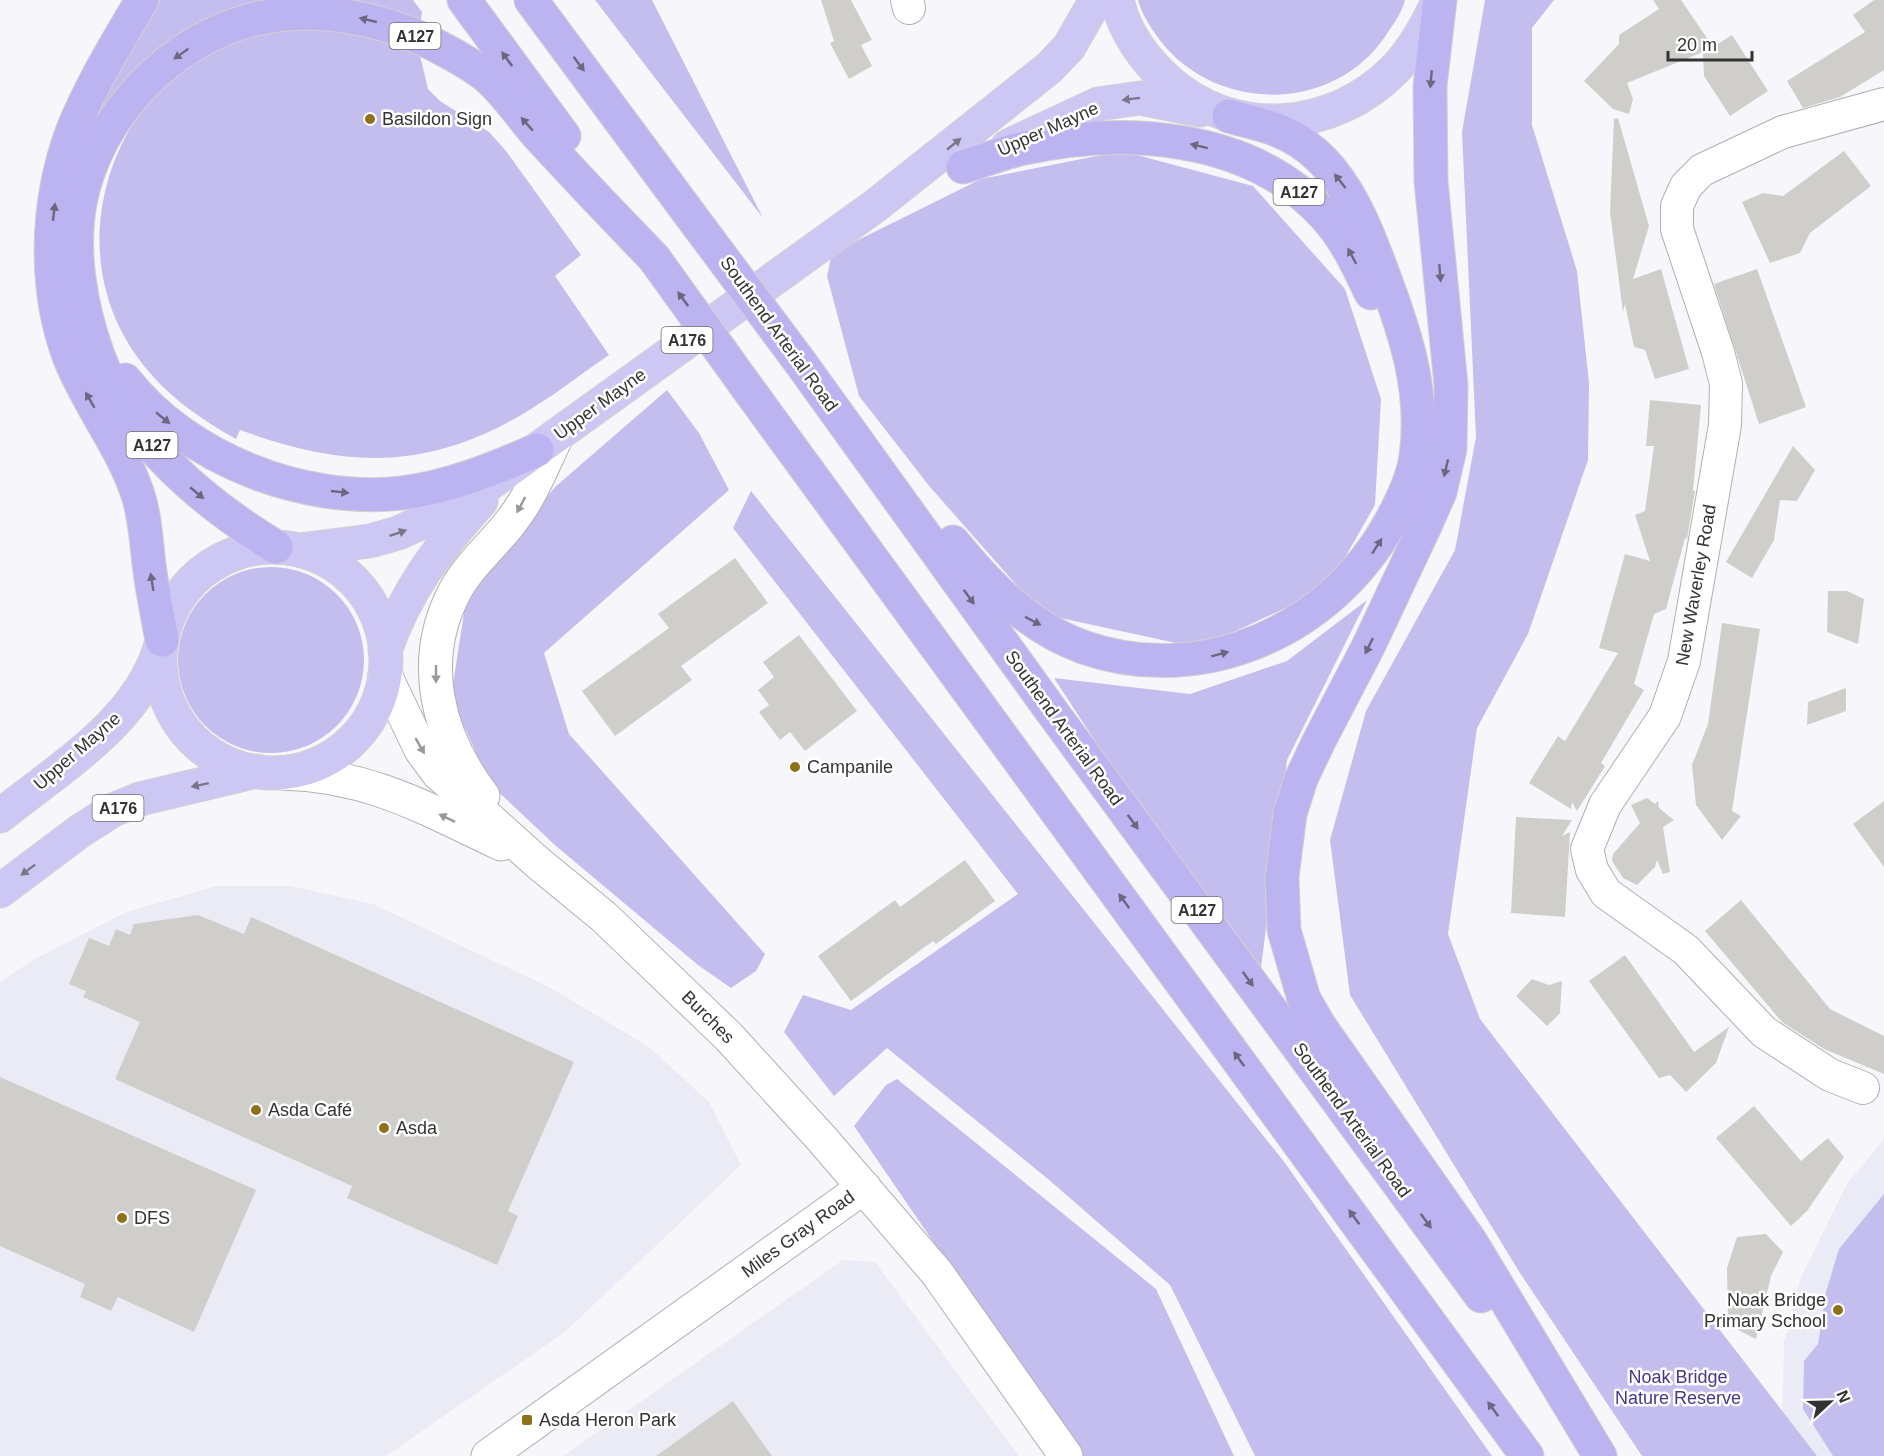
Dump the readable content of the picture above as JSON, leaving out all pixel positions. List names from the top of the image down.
{
  "streets": {
    "highway": ["A127", "Southend Arterial Road"],
    "main road": ["Upper Mayne", "A176"],
    "street": ["New Waverley Road", "Burches", "Miles Gray Road"]
  },
  "crossings": [
    ["A127", "Upper Mayne"],
    ["A127", "Southend Arterial Road"],
    ["Upper Mayne", "A176"],
    ["Upper Mayne", "Burches"],
    ["A176", "Burches"],
    ["Burches", "Miles Gray Road"]
  ],
  "parks": ["Noak Bridge Nature Reserve"],
  "places": {
    "other": [
      "Basildon Sign",
      "Campanile",
      "Asda Café",
      "Asda",
      "DFS",
      "Noak Bridge Primary School"
    ],
    "transit": ["Asda Heron Park"]
  },
  "scale_bar": "20 m",
  "north": "right"
}
